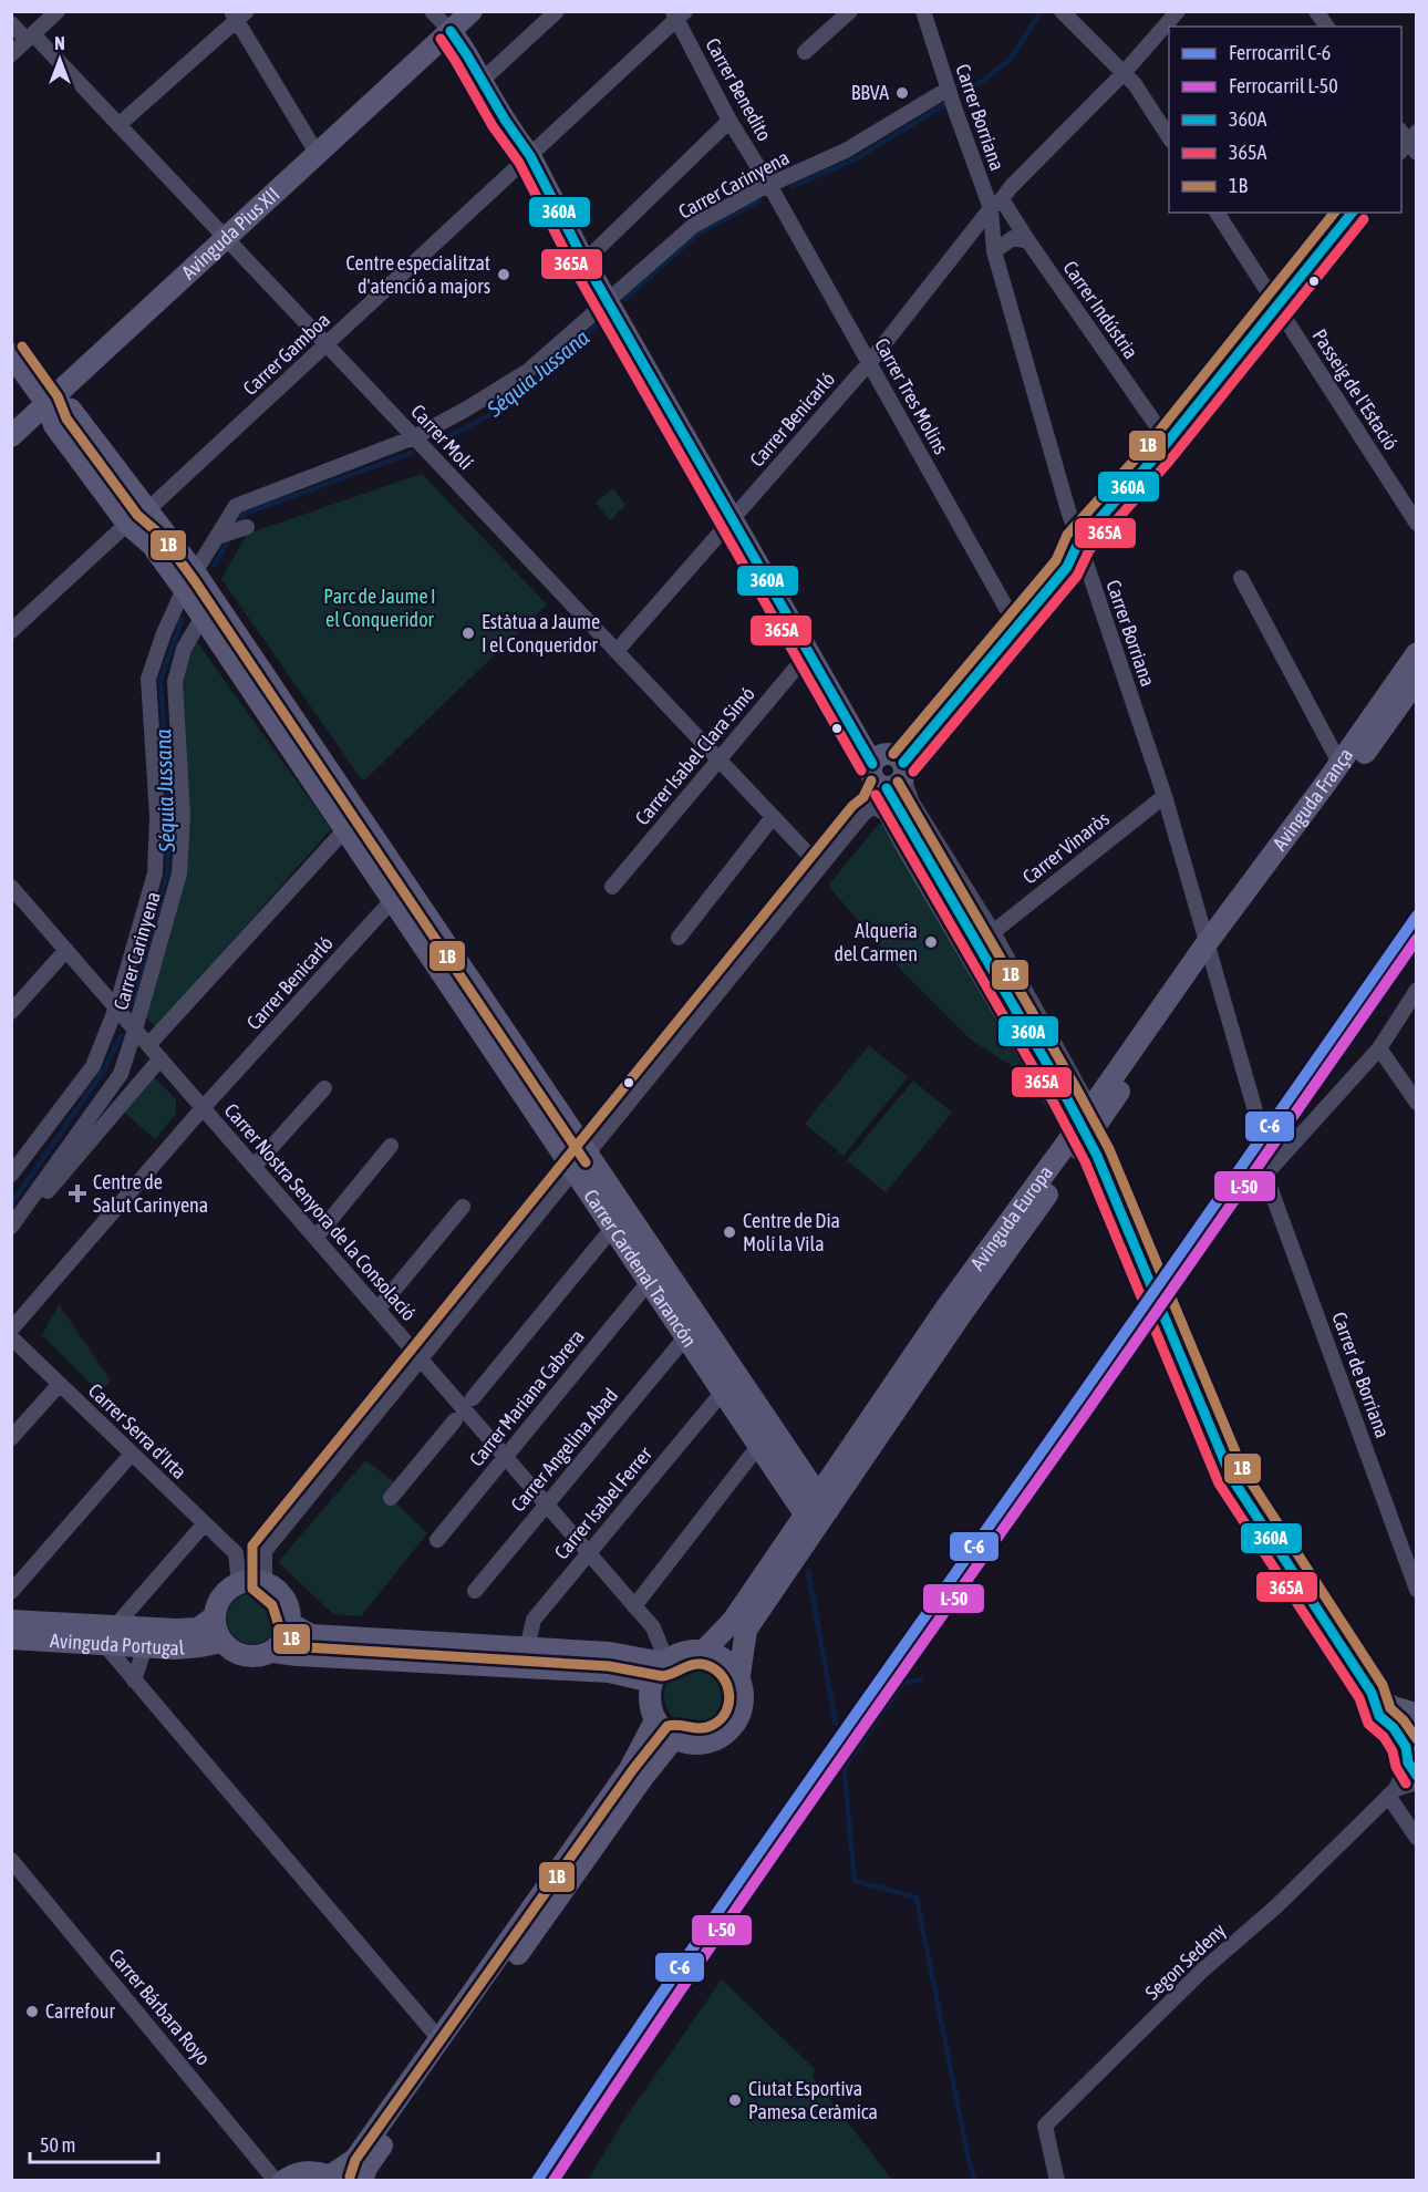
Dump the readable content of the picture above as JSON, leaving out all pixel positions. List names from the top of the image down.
{
  "streets": {
    "main road": [
      "Avinguda Pius XII",
      "Avinguda França",
      "Avinguda Europa",
      "Carrer Cardenal Tarancón",
      "Avinguda Portugal"
    ],
    "street": [
      "Carrer Benedito",
      "Carrer Borriana",
      "Carrer Carinyena",
      "Carrer Indústria",
      "Carrer Gamboa",
      "Passeig de l'Estació",
      "Carrer Tres Molins",
      "Carrer Benicarló",
      "Carrer Molí",
      "Carrer Isabel Clara Simó",
      "Carrer Vinaròs",
      "Carrer Nostra Senyora de la Consolació",
      "Carrer de Borriana",
      "Carrer Mariana Cabrera",
      "Carrer Serra d'Irta",
      "Carrer Angelina Abad",
      "Carrer Isabel Ferrer",
      "Segon Sedeny",
      "Carrer Bárbara Royo"
    ]
  },
  "crossings": [
    ["Carrer Benedito", "Carrer Carinyena"],
    ["Carrer Benedito", "Carrer Gamboa"],
    ["Carrer Benedito", "Carrer Tres Molins"],
    ["Carrer Borriana", "Carrer Carinyena"],
    ["Carrer Borriana", "Carrer Indústria"],
    ["Carrer Borriana", "Carrer Benicarló"],
    ["Carrer Borriana", "Avinguda França"],
    ["Carrer Borriana", "Carrer Vinaròs"],
    ["Carrer Borriana", "Avinguda Europa"],
    ["Carrer Carinyena", "Carrer Tres Molins"],
    ["Carrer Carinyena", "Carrer Molí"],
    ["Carrer Carinyena", "Carrer Nostra Senyora de la Consolació"],
    ["Carrer Carinyena", "Carrer Cardenal Tarancón"],
    ["Avinguda Pius XII", "Carrer Molí"],
    ["Avinguda Pius XII", "Carrer Cardenal Tarancón"],
    ["Carrer Indústria", "Carrer Benicarló"],
    ["Carrer Gamboa", "Carrer Molí"],
    ["Carrer Gamboa", "Carrer Cardenal Tarancón"],
    ["Carrer Tres Molins", "Carrer Benicarló"],
    ["Carrer Benicarló", "Carrer Molí"],
    ["Carrer Benicarló", "Carrer Nostra Senyora de la Consolació"],
    ["Carrer Benicarló", "Carrer Cardenal Tarancón"],
    ["Carrer Molí", "Carrer Isabel Clara Simó"],
    ["Avinguda França", "Avinguda Europa"],
    ["Carrer Nostra Senyora de la Consolació", "Avinguda Europa"],
    ["Carrer Nostra Senyora de la Consolació", "Carrer Mariana Cabrera"],
    ["Carrer Nostra Senyora de la Consolació", "Carrer Angelina Abad"],
    ["Carrer Nostra Senyora de la Consolació", "Carrer Isabel Ferrer"],
    ["Avinguda Europa", "Carrer Cardenal Tarancón"],
    ["Carrer Cardenal Tarancón", "Carrer Mariana Cabrera"],
    ["Carrer Cardenal Tarancón", "Carrer Angelina Abad"],
    ["Carrer Cardenal Tarancón", "Carrer Isabel Ferrer"]
  ],
  "water": ["Séquia Jussana"],
  "parks": ["Parc de Jaume I el Conqueridor"],
  "places": {
    "other": [
      "BBVA",
      "Centre especialitzat d'atenció a majors",
      "Estàtua a Jaume I el Conqueridor",
      "Alqueria del Carmen",
      "Centre de Dia Molí la Vila",
      "Carrefour",
      "Ciutat Esportiva Pamesa Ceràmica"
    ],
    "health": ["Centre de Salut Carinyena"]
  },
  "lines": [
    "transit line 360A",
    "transit line 365A",
    "transit line 1B",
    "rail line C-6",
    "rail line L-50"
  ],
  "legend": [
    "Ferrocarril C-6",
    "Ferrocarril L-50",
    "360A",
    "365A",
    "1B"
  ],
  "scale_bar": "50 m",
  "north": "top"
}
